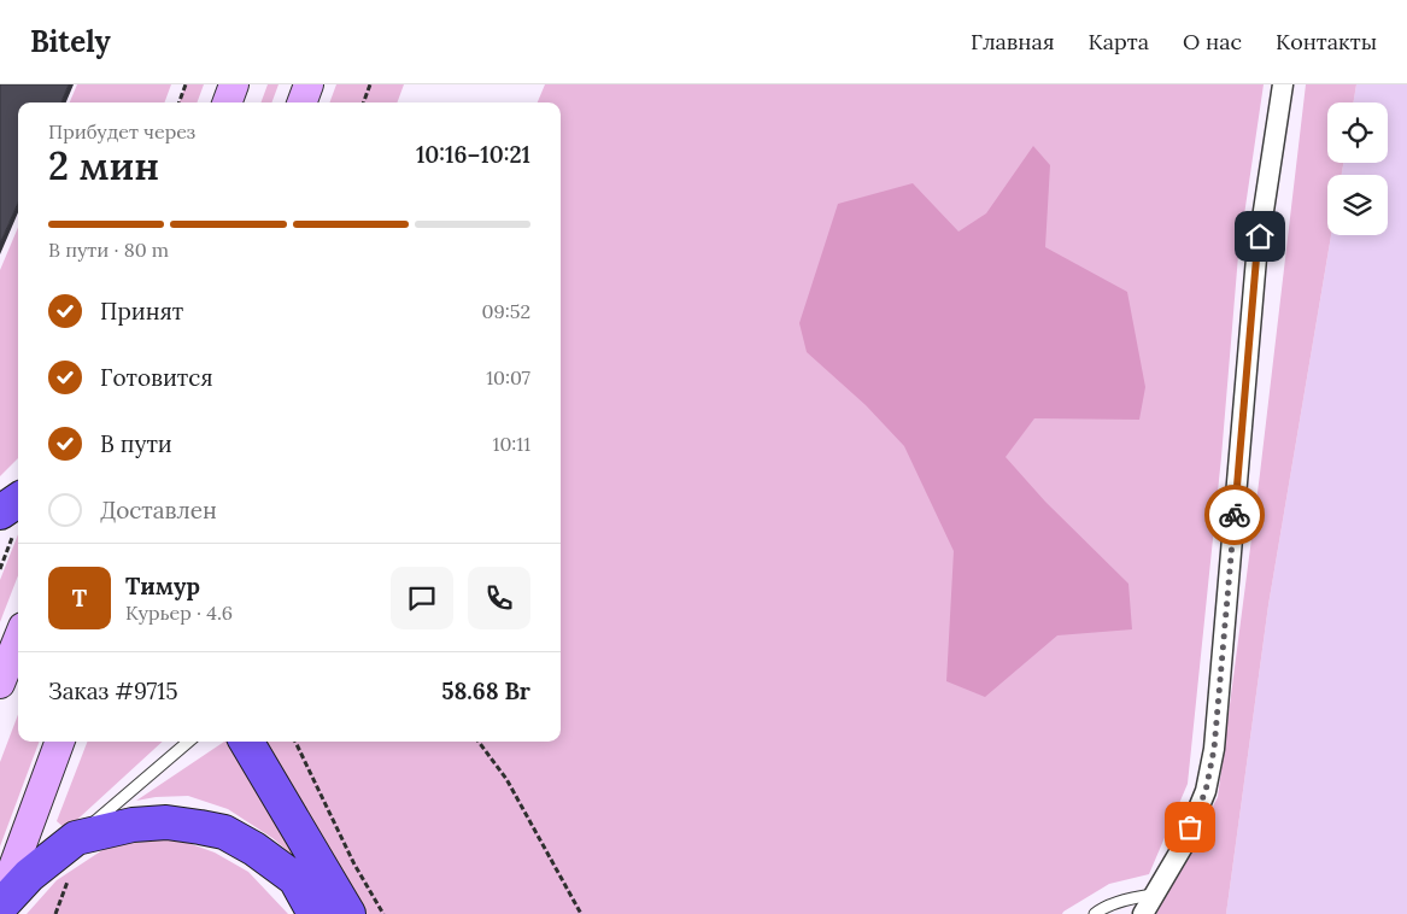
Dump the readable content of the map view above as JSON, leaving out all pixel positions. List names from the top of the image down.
{
  "page": {
    "header": "Bitely",
    "nav": [
      "Главная",
      "Карта",
      "О нас",
      "Контакты"
    ],
    "heading": ["2 мин", "Прибудет через", "10:16–10:21"],
    "panel": [
      "Тимур",
      "Курьер · 4.6",
      "Заказ #9715",
      "58.68 Br"
    ],
    "bar": "В пути · 80 m",
    "list": [
      ["Принят", "09:52"],
      ["Готовится", "10:07"],
      ["В пути", "10:11"],
      "Доставлен"
    ],
    "round": "Т"
  }
}
